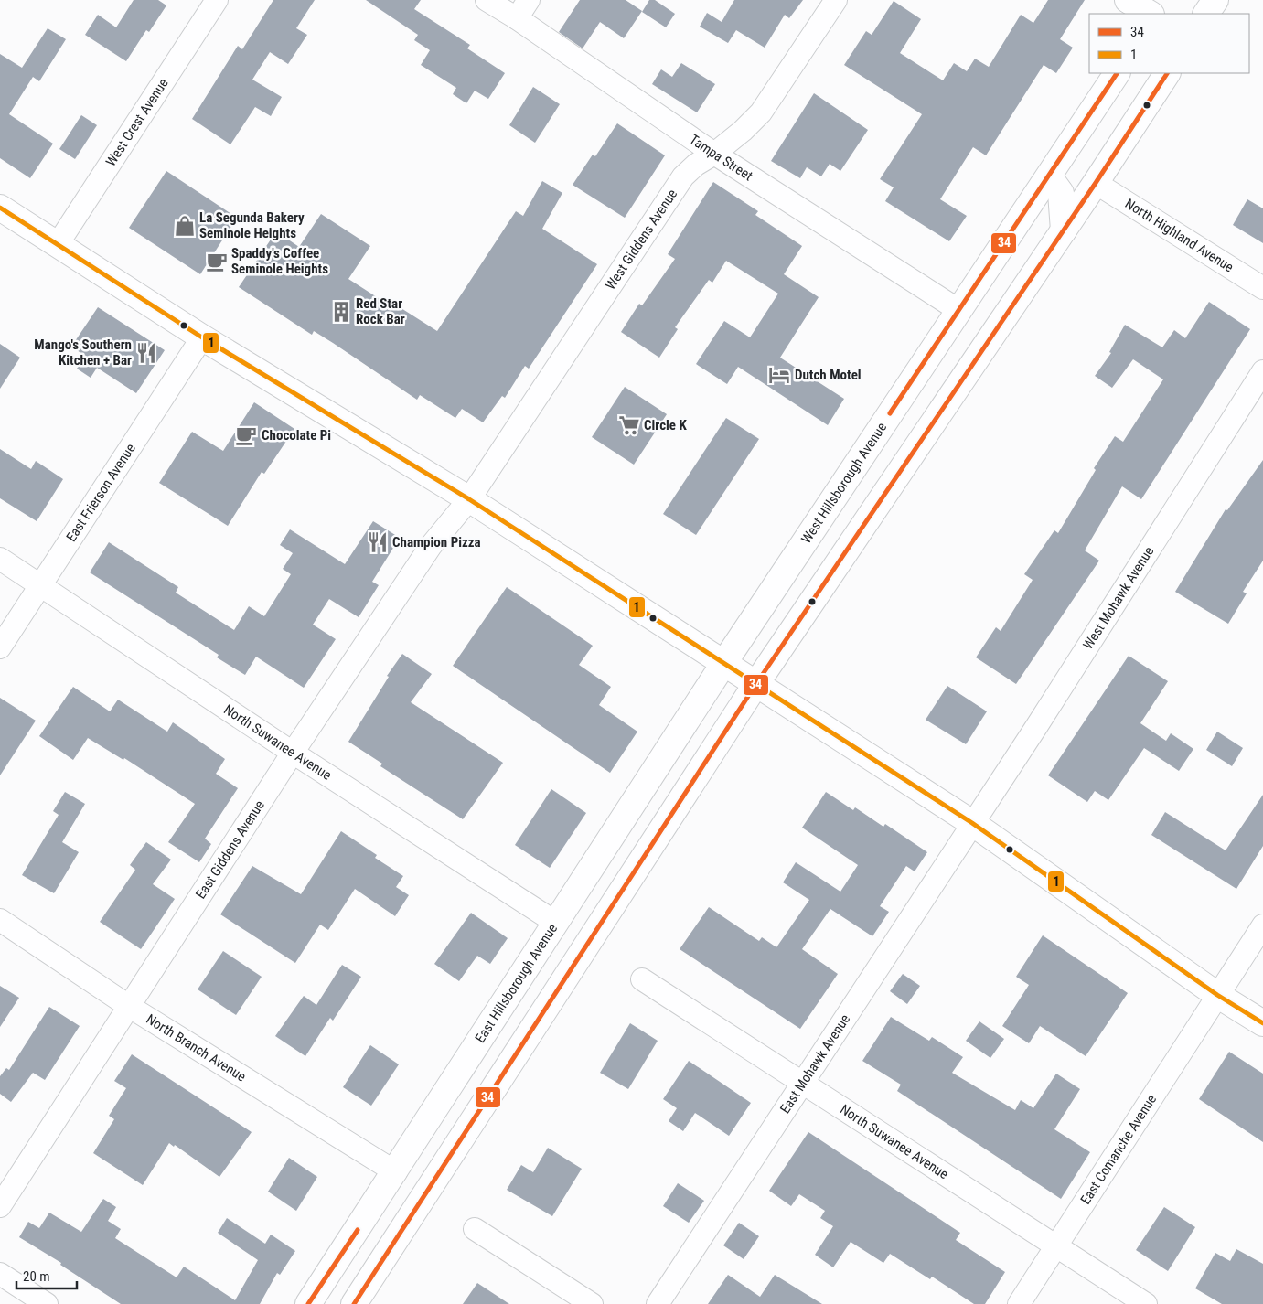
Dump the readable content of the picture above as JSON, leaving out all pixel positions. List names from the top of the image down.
{
  "streets": {
    "main road": ["West Hillsborough Avenue", "East Hillsborough Avenue"],
    "street": [
      "West Crest Avenue",
      "Tampa Street",
      "North Highland Avenue",
      "West Giddens Avenue",
      "East Frierson Avenue",
      "West Mohawk Avenue",
      "North Suwanee Avenue",
      "East Giddens Avenue",
      "North Branch Avenue",
      "East Mohawk Avenue",
      "East Comanche Avenue"
    ]
  },
  "crossings": [
    ["Tampa Street", "West Giddens Avenue"],
    ["Tampa Street", "West Hillsborough Avenue"],
    ["West Giddens Avenue", "East Giddens Avenue"],
    ["West Hillsborough Avenue", "East Hillsborough Avenue"],
    ["East Frierson Avenue", "North Suwanee Avenue"],
    ["West Mohawk Avenue", "East Mohawk Avenue"],
    ["North Suwanee Avenue", "East Giddens Avenue"],
    ["North Suwanee Avenue", "East Hillsborough Avenue"],
    ["North Suwanee Avenue", "East Mohawk Avenue"],
    ["North Suwanee Avenue", "East Comanche Avenue"],
    ["East Giddens Avenue", "North Branch Avenue"],
    ["East Hillsborough Avenue", "North Branch Avenue"]
  ],
  "places": {
    "shop": ["La Segunda Bakery Seminole Heights"],
    "cafe": ["Spaddy's Coffee Seminole Heights", "Chocolate Pi"],
    "building": ["Red Star Rock Bar"],
    "restaurant": ["Mango's Southern Kitchen + Bar", "Champion Pizza"],
    "hotel": ["Dutch Motel"],
    "supermarket": ["Circle K"]
  },
  "lines": ["transit line 34", "transit line 1"],
  "legend": ["34", "1"],
  "scale_bar": "20 m"
}
